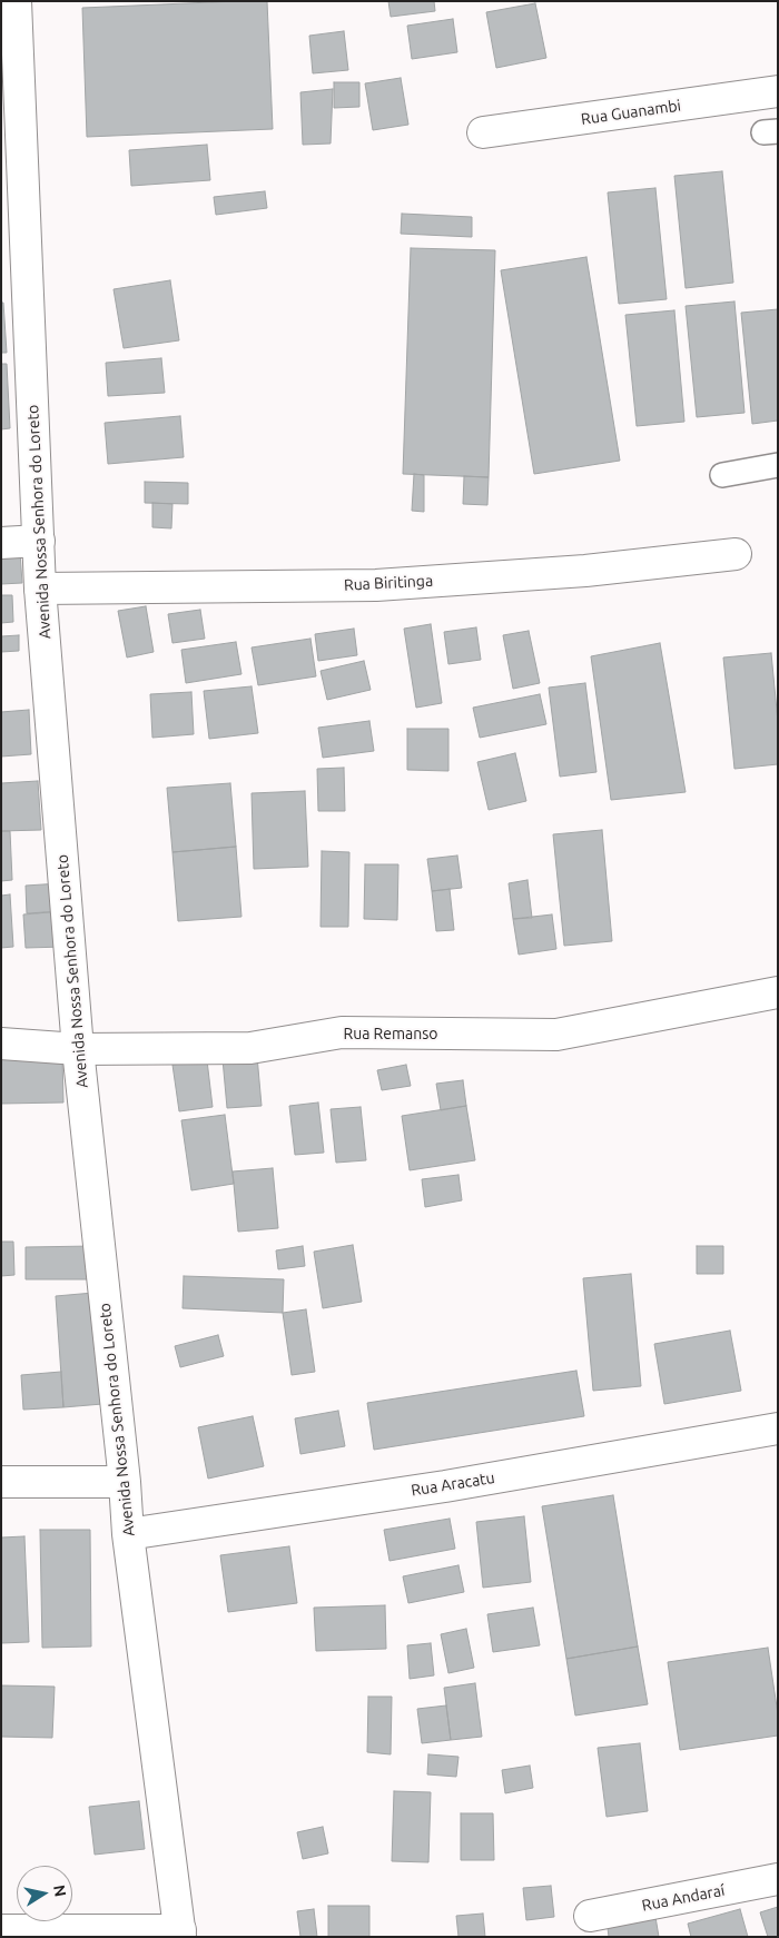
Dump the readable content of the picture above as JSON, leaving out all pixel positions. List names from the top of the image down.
{
  "streets": {
    "street": [
      "Rua Guanambi",
      "Avenida Nossa Senhora do Loreto",
      "Rua Biritinga",
      "Rua Remanso",
      "Rua Aracatu",
      "Rua Andaraí"
    ]
  },
  "crossings": [
    ["Avenida Nossa Senhora do Loreto", "Rua Biritinga"],
    ["Avenida Nossa Senhora do Loreto", "Rua Remanso"],
    ["Avenida Nossa Senhora do Loreto", "Rua Aracatu"]
  ],
  "north": "right"
}
